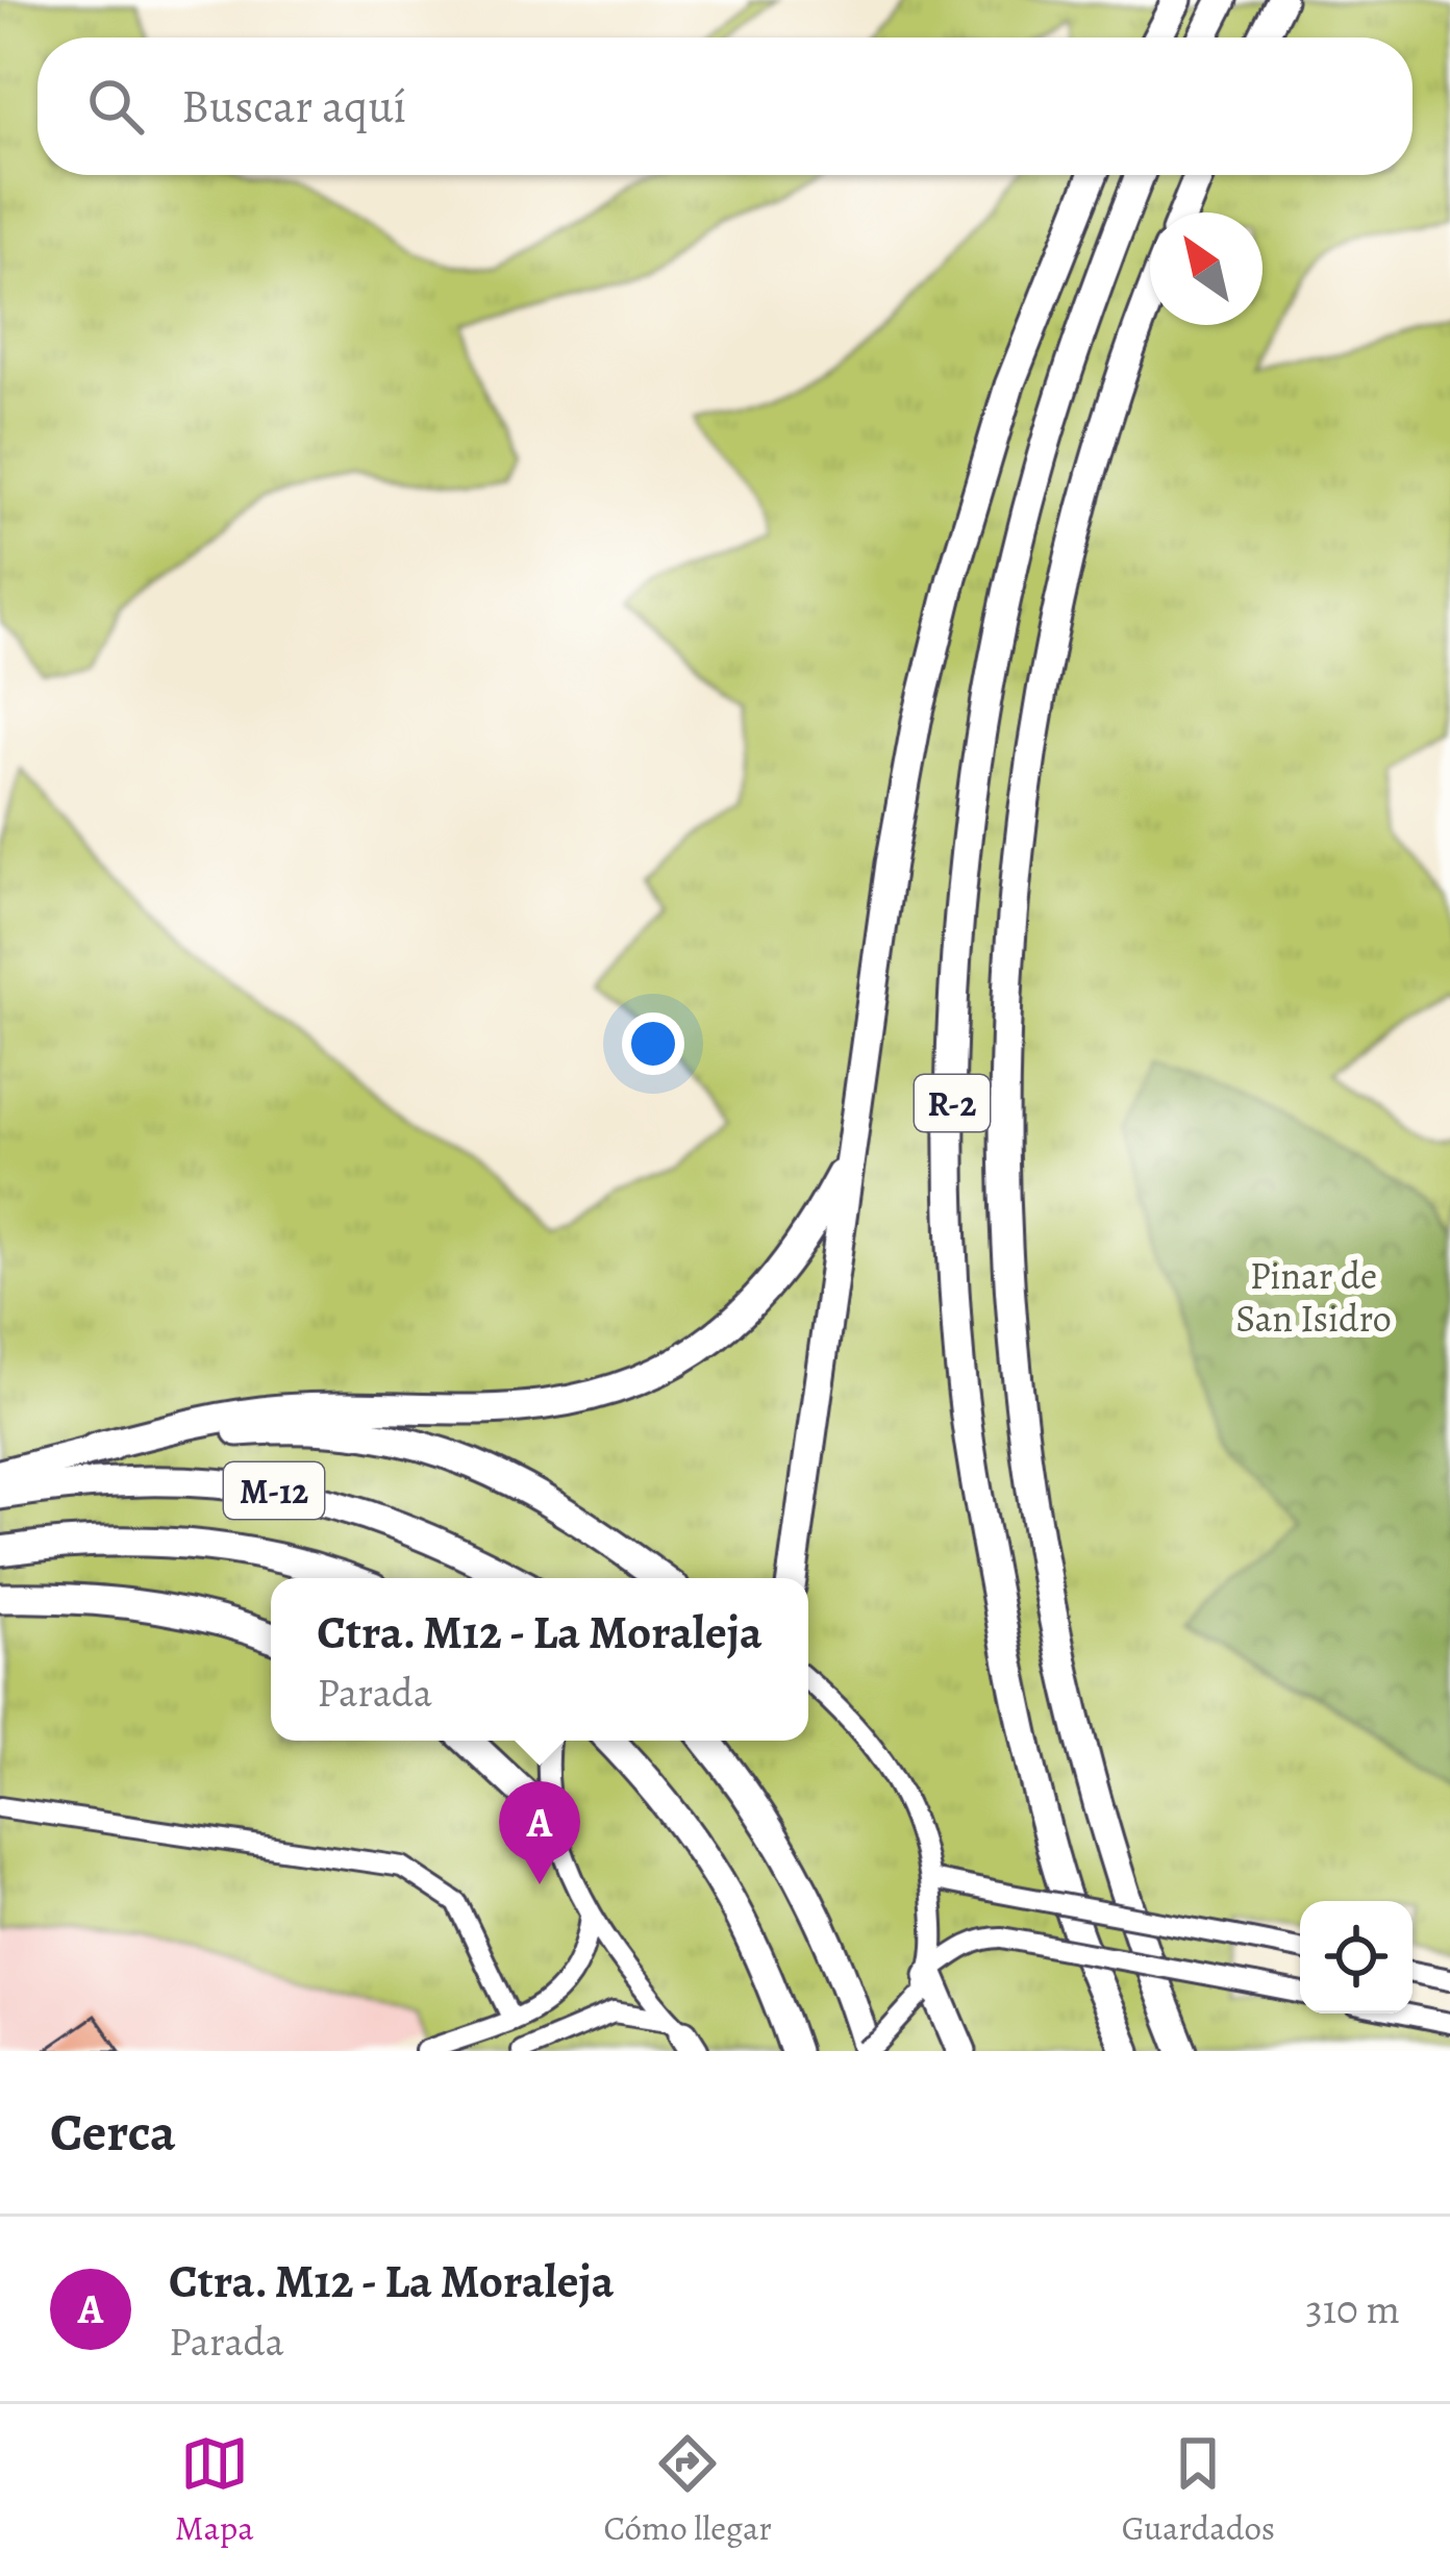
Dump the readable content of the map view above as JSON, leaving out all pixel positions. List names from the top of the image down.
{
  "streets": {
    "highway": ["R-2", "M-12"]
  },
  "parks": ["Pinar de San Isidro"],
  "north": "top left",
  "page": {
    "search": "Buscar aquí",
    "popup": ["Ctra. M12 - La Moraleja", "Parada"],
    "pins": "A",
    "heading": "Cerca",
    "list": [
      {
        "mark": "A",
        "name": "Ctra. M12 - La Moraleja",
        "note": "Parada",
        "value": "310 m"
      }
    ],
    "nav": ["Mapa", "Cómo llegar", "Guardados"]
  }
}
